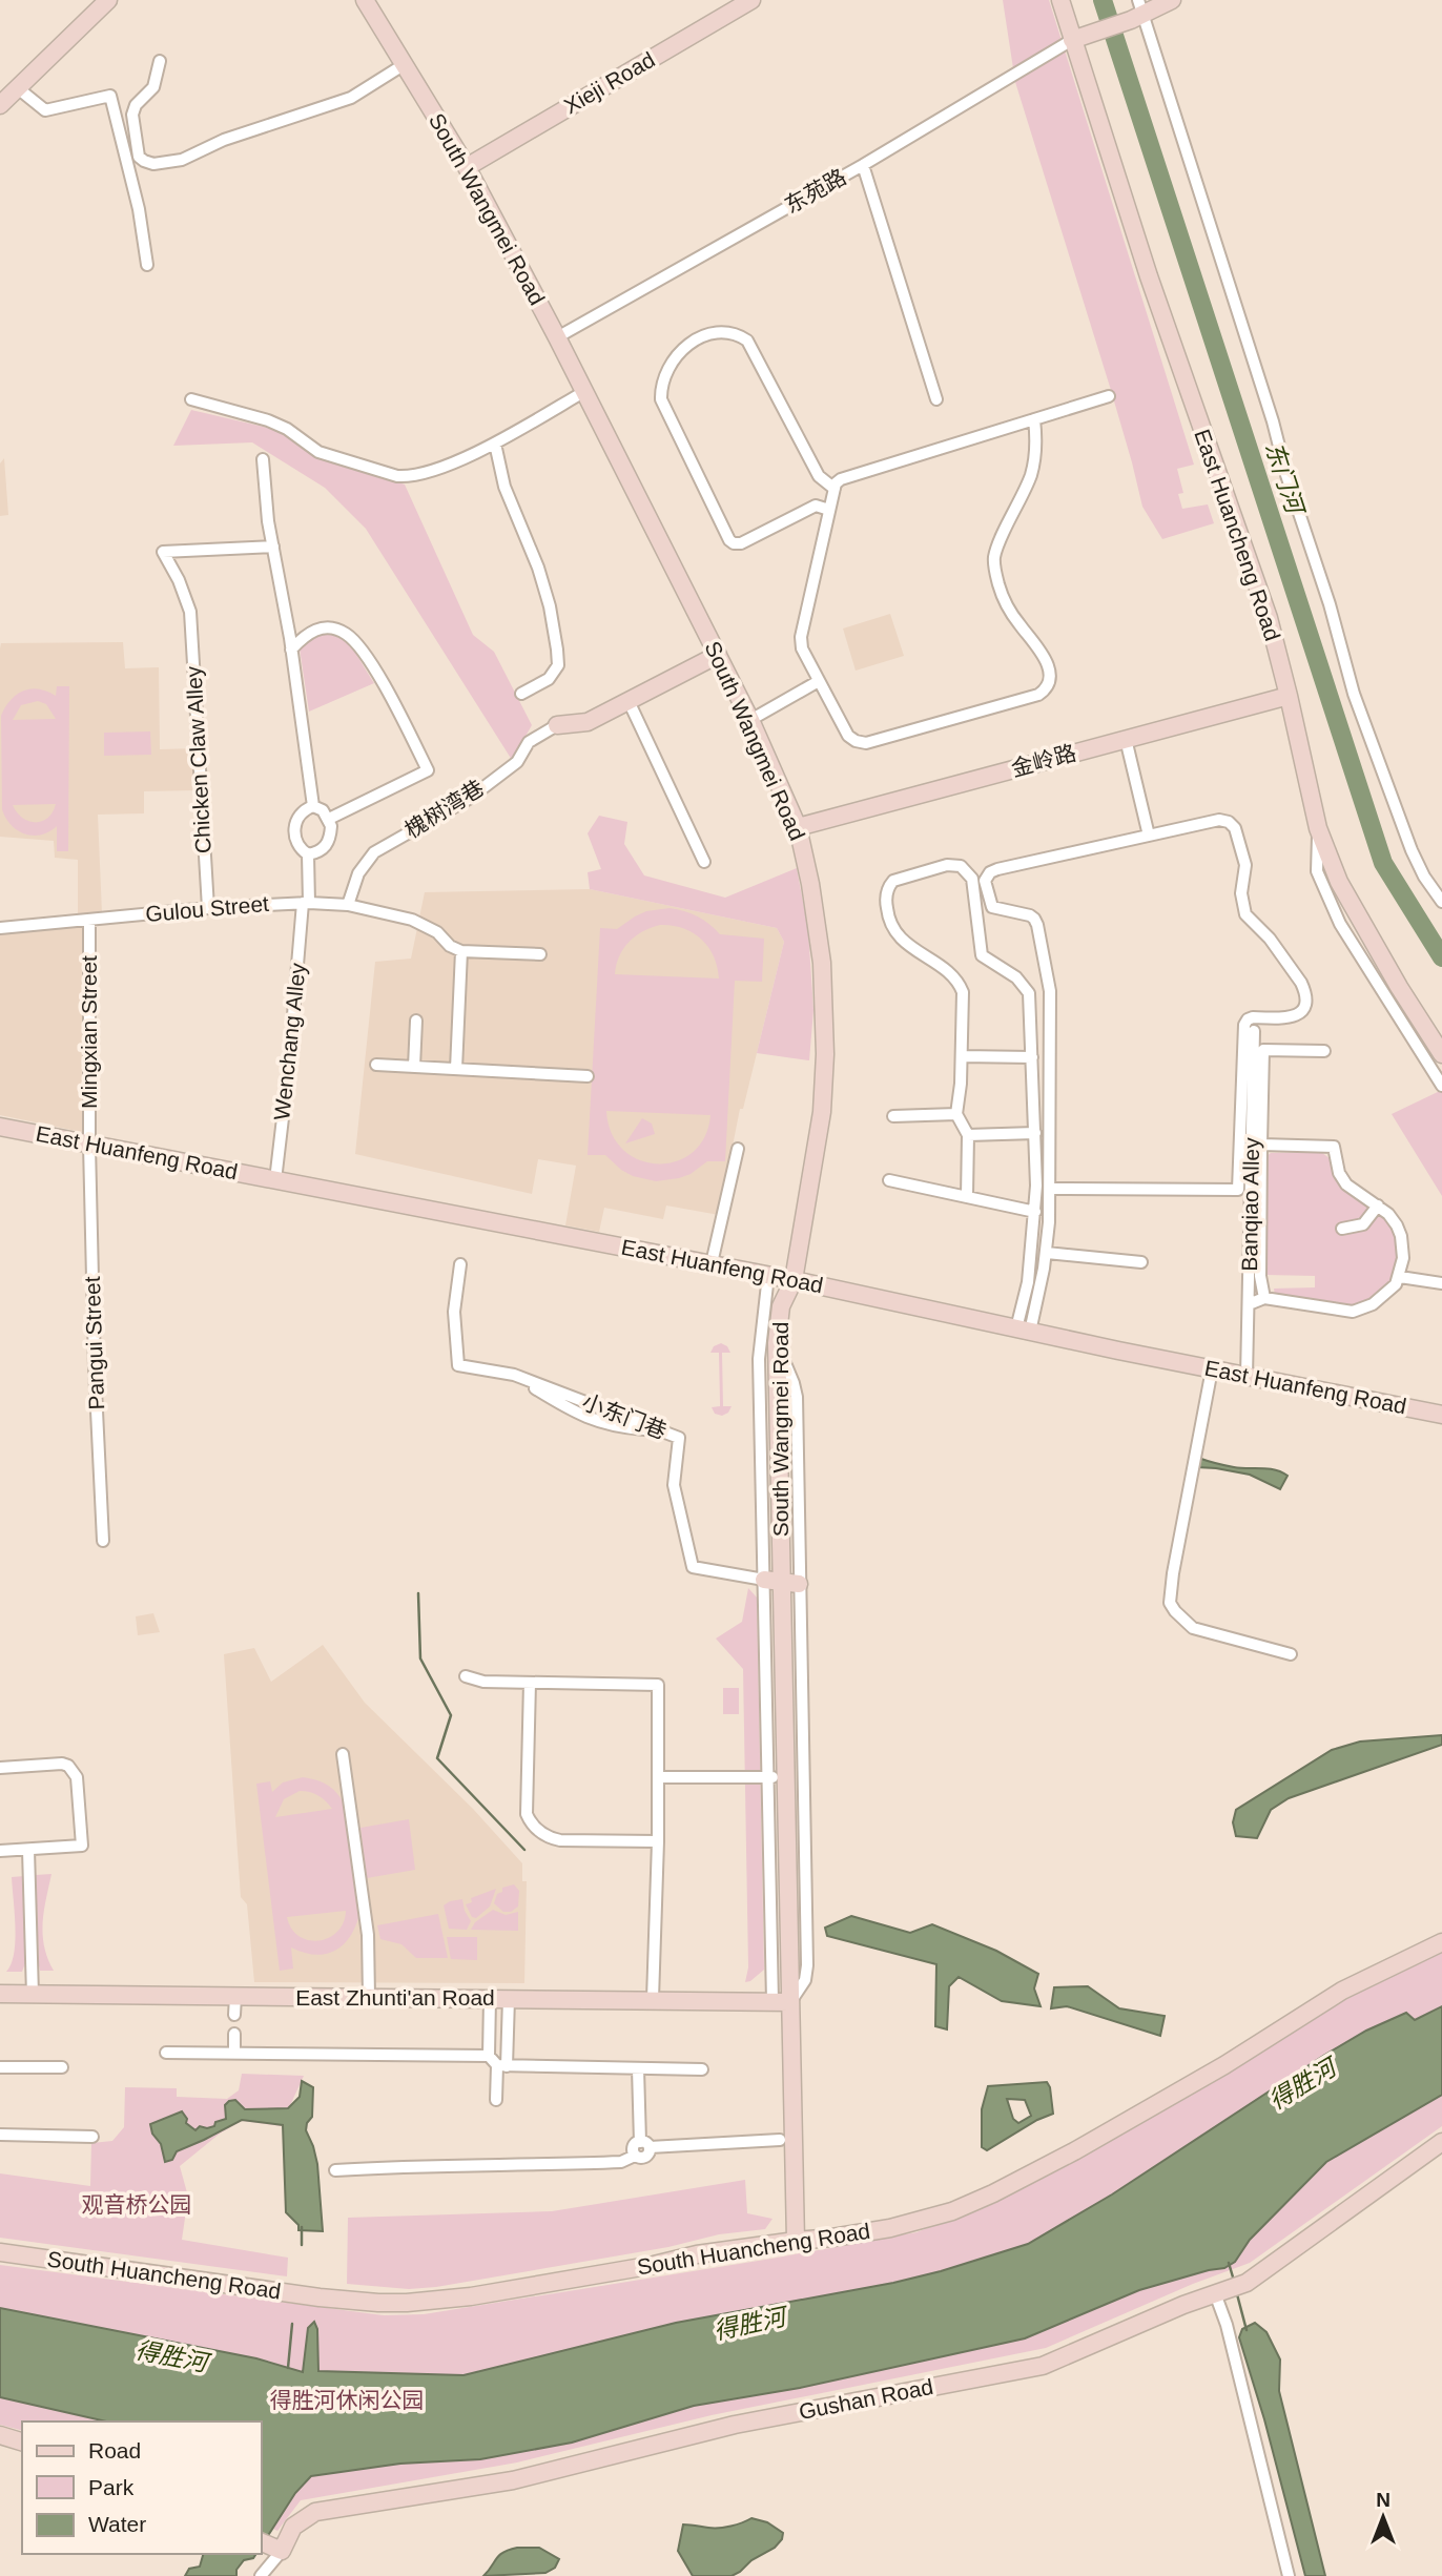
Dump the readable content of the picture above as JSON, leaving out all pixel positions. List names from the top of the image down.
{
  "streets": {
    "main road": [
      "Xieji Road",
      "South Wangmei Road",
      "East Huancheng Road",
      "金岭路",
      "East Huanfeng Road",
      "East Zhunti'an Road",
      "South Huancheng Road",
      "Gushan Road"
    ],
    "street": [
      "东苑路",
      "Chicken Claw Alley",
      "槐树湾巷",
      "Gulou Street",
      "Mingxian Street",
      "Wenchang Alley",
      "Banqiao Alley",
      "Pangui Street",
      "小东门巷"
    ]
  },
  "crossings": [
    ["Xieji Road", "South Wangmei Road"],
    ["东苑路", "South Wangmei Road"],
    ["东苑路", "East Huancheng Road"],
    ["South Wangmei Road", "金岭路"],
    ["South Wangmei Road", "East Huanfeng Road"],
    ["South Wangmei Road", "East Zhunti'an Road"],
    ["South Wangmei Road", "South Huancheng Road"],
    ["East Huancheng Road", "金岭路"],
    ["Chicken Claw Alley", "Gulou Street"],
    ["槐树湾巷", "Gulou Street"],
    ["Gulou Street", "Mingxian Street"],
    ["Gulou Street", "Wenchang Alley"],
    ["Mingxian Street", "East Huanfeng Road"],
    ["Mingxian Street", "Pangui Street"],
    ["Wenchang Alley", "East Huanfeng Road"],
    ["East Huanfeng Road", "Banqiao Alley"],
    ["East Huanfeng Road", "Pangui Street"]
  ],
  "water": ["东门河", "得胜河"],
  "parks": ["观音桥公园", "得胜河休闲公园"],
  "legend": ["Road", "Park", "Water"],
  "north": "top"
}
